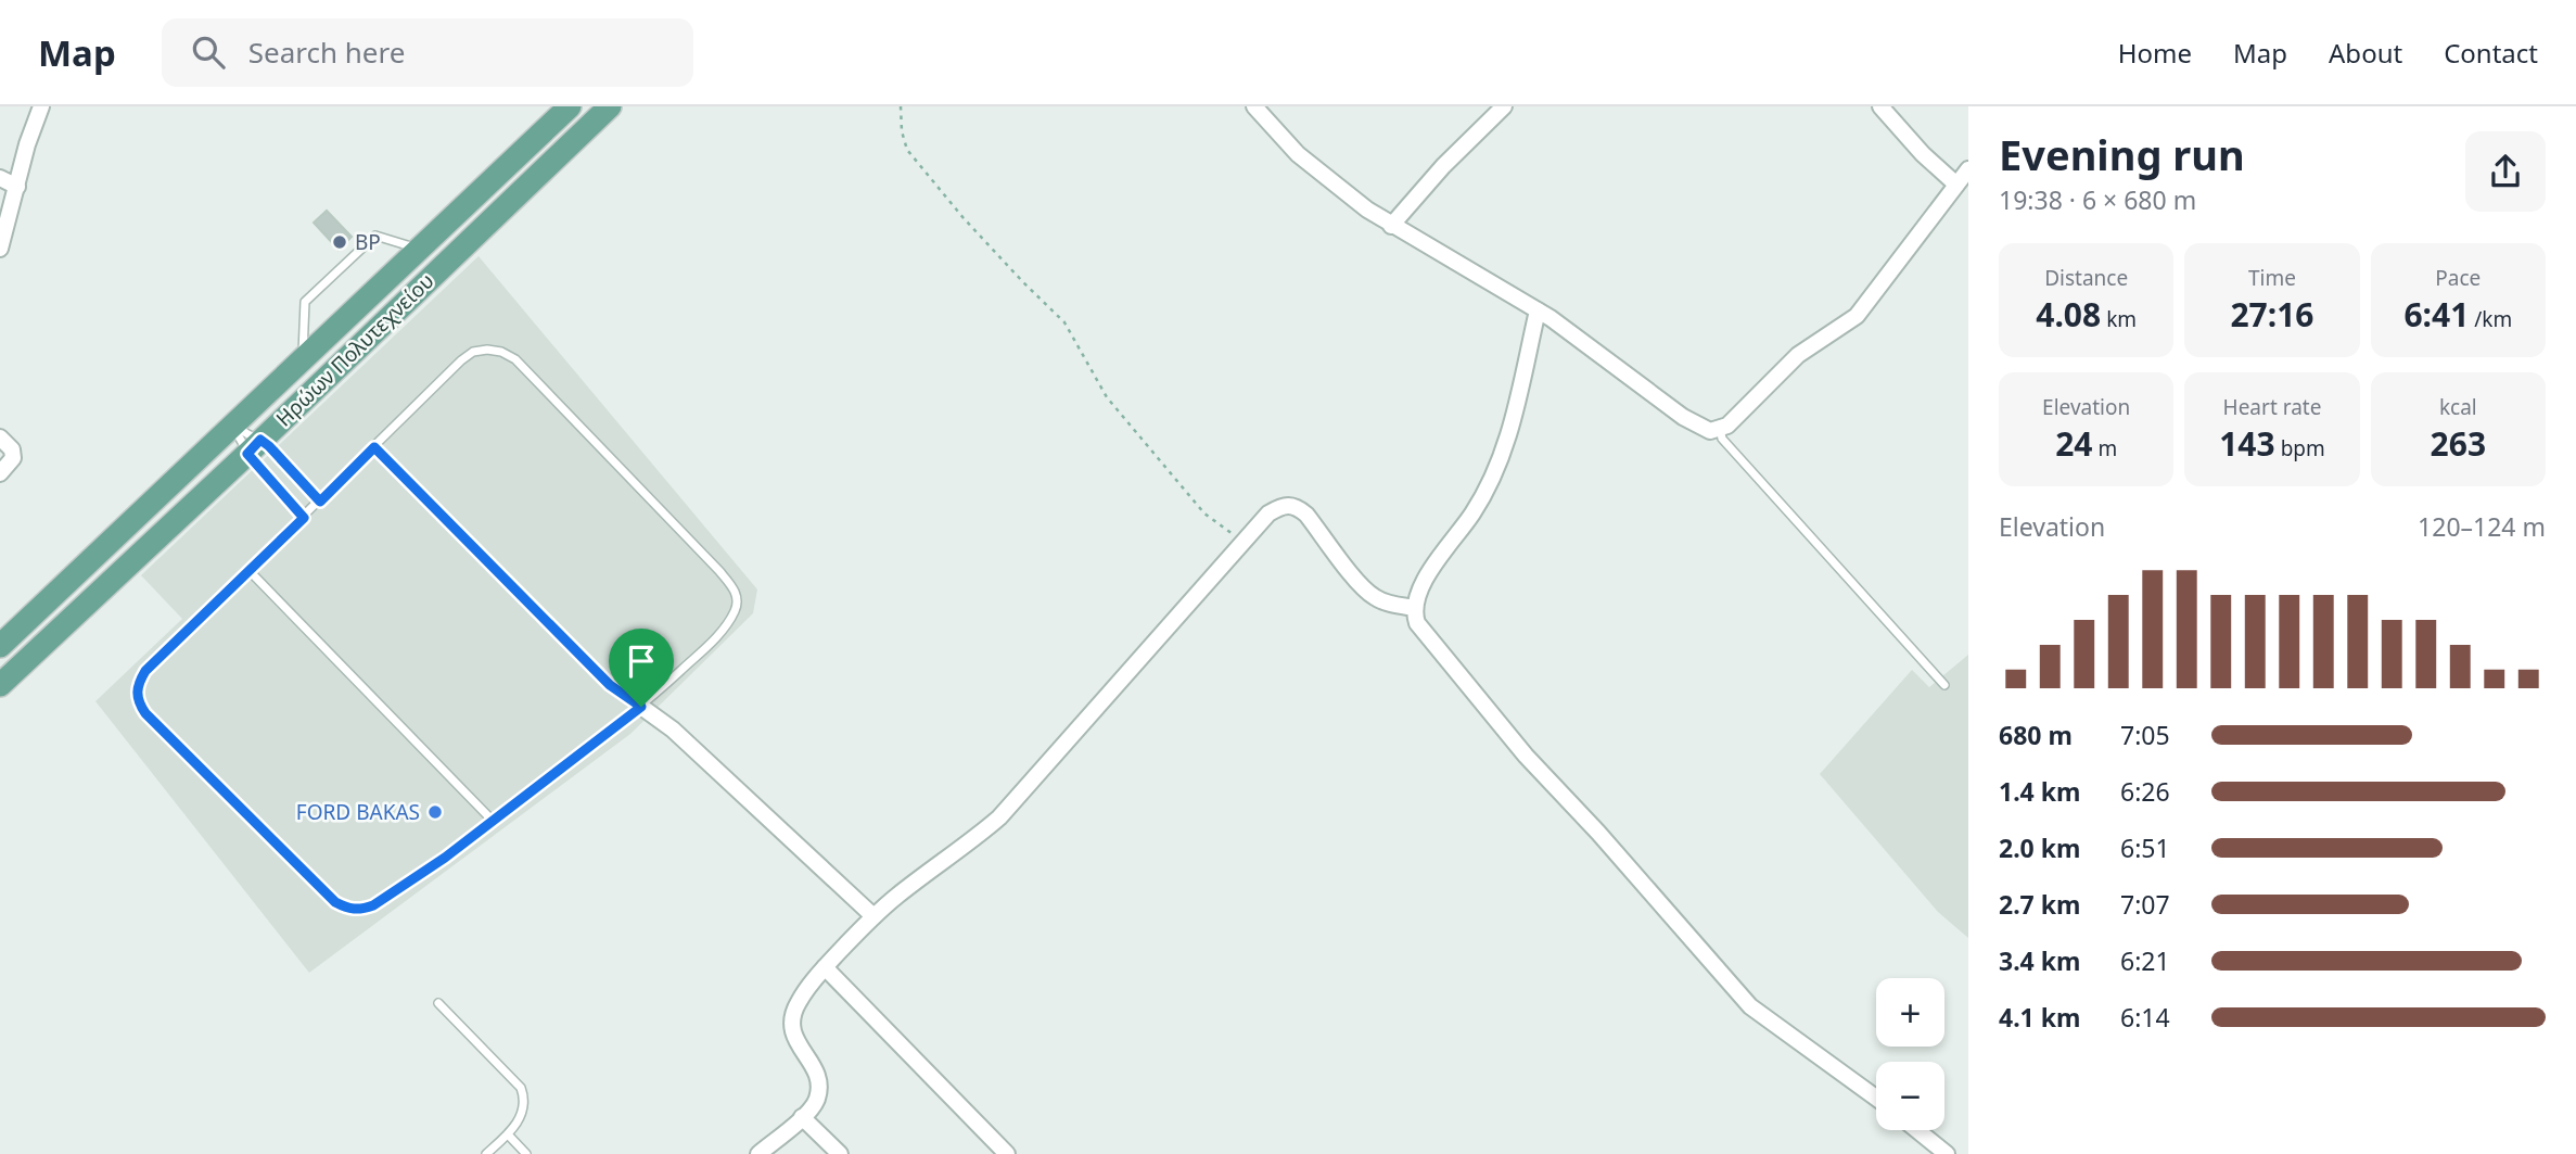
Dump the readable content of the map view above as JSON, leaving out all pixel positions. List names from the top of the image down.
{
  "streets": {
    "main road": ["Ηρώων Πολυτεχνείου"]
  },
  "places": ["BP", "FORD BAKAS"],
  "page": {
    "header": "Map",
    "search": "Search here",
    "nav": [
      "Home",
      "Map",
      "About",
      "Contact"
    ],
    "heading": ["Evening run", "19:38 · 6 × 680 m"],
    "stats": [
      ["Distance", "4.08 km"],
      ["Time", "27:16"],
      ["Pace", "6:41 /km"],
      ["Elevation", "24 m"],
      ["Heart rate", "143 bpm"],
      ["kcal", "263"]
    ],
    "chart": ["Elevation", "120–124 m"],
    "list": [
      {
        "name": "680 m",
        "note": "7:05"
      },
      {
        "name": "1.4 km",
        "note": "6:26"
      },
      {
        "name": "2.0 km",
        "note": "6:51"
      },
      {
        "name": "2.7 km",
        "note": "7:07"
      },
      {
        "name": "3.4 km",
        "note": "6:21"
      },
      {
        "name": "4.1 km",
        "note": "6:14"
      }
    ],
    "map_buttons": ["+", "−"]
  }
}
